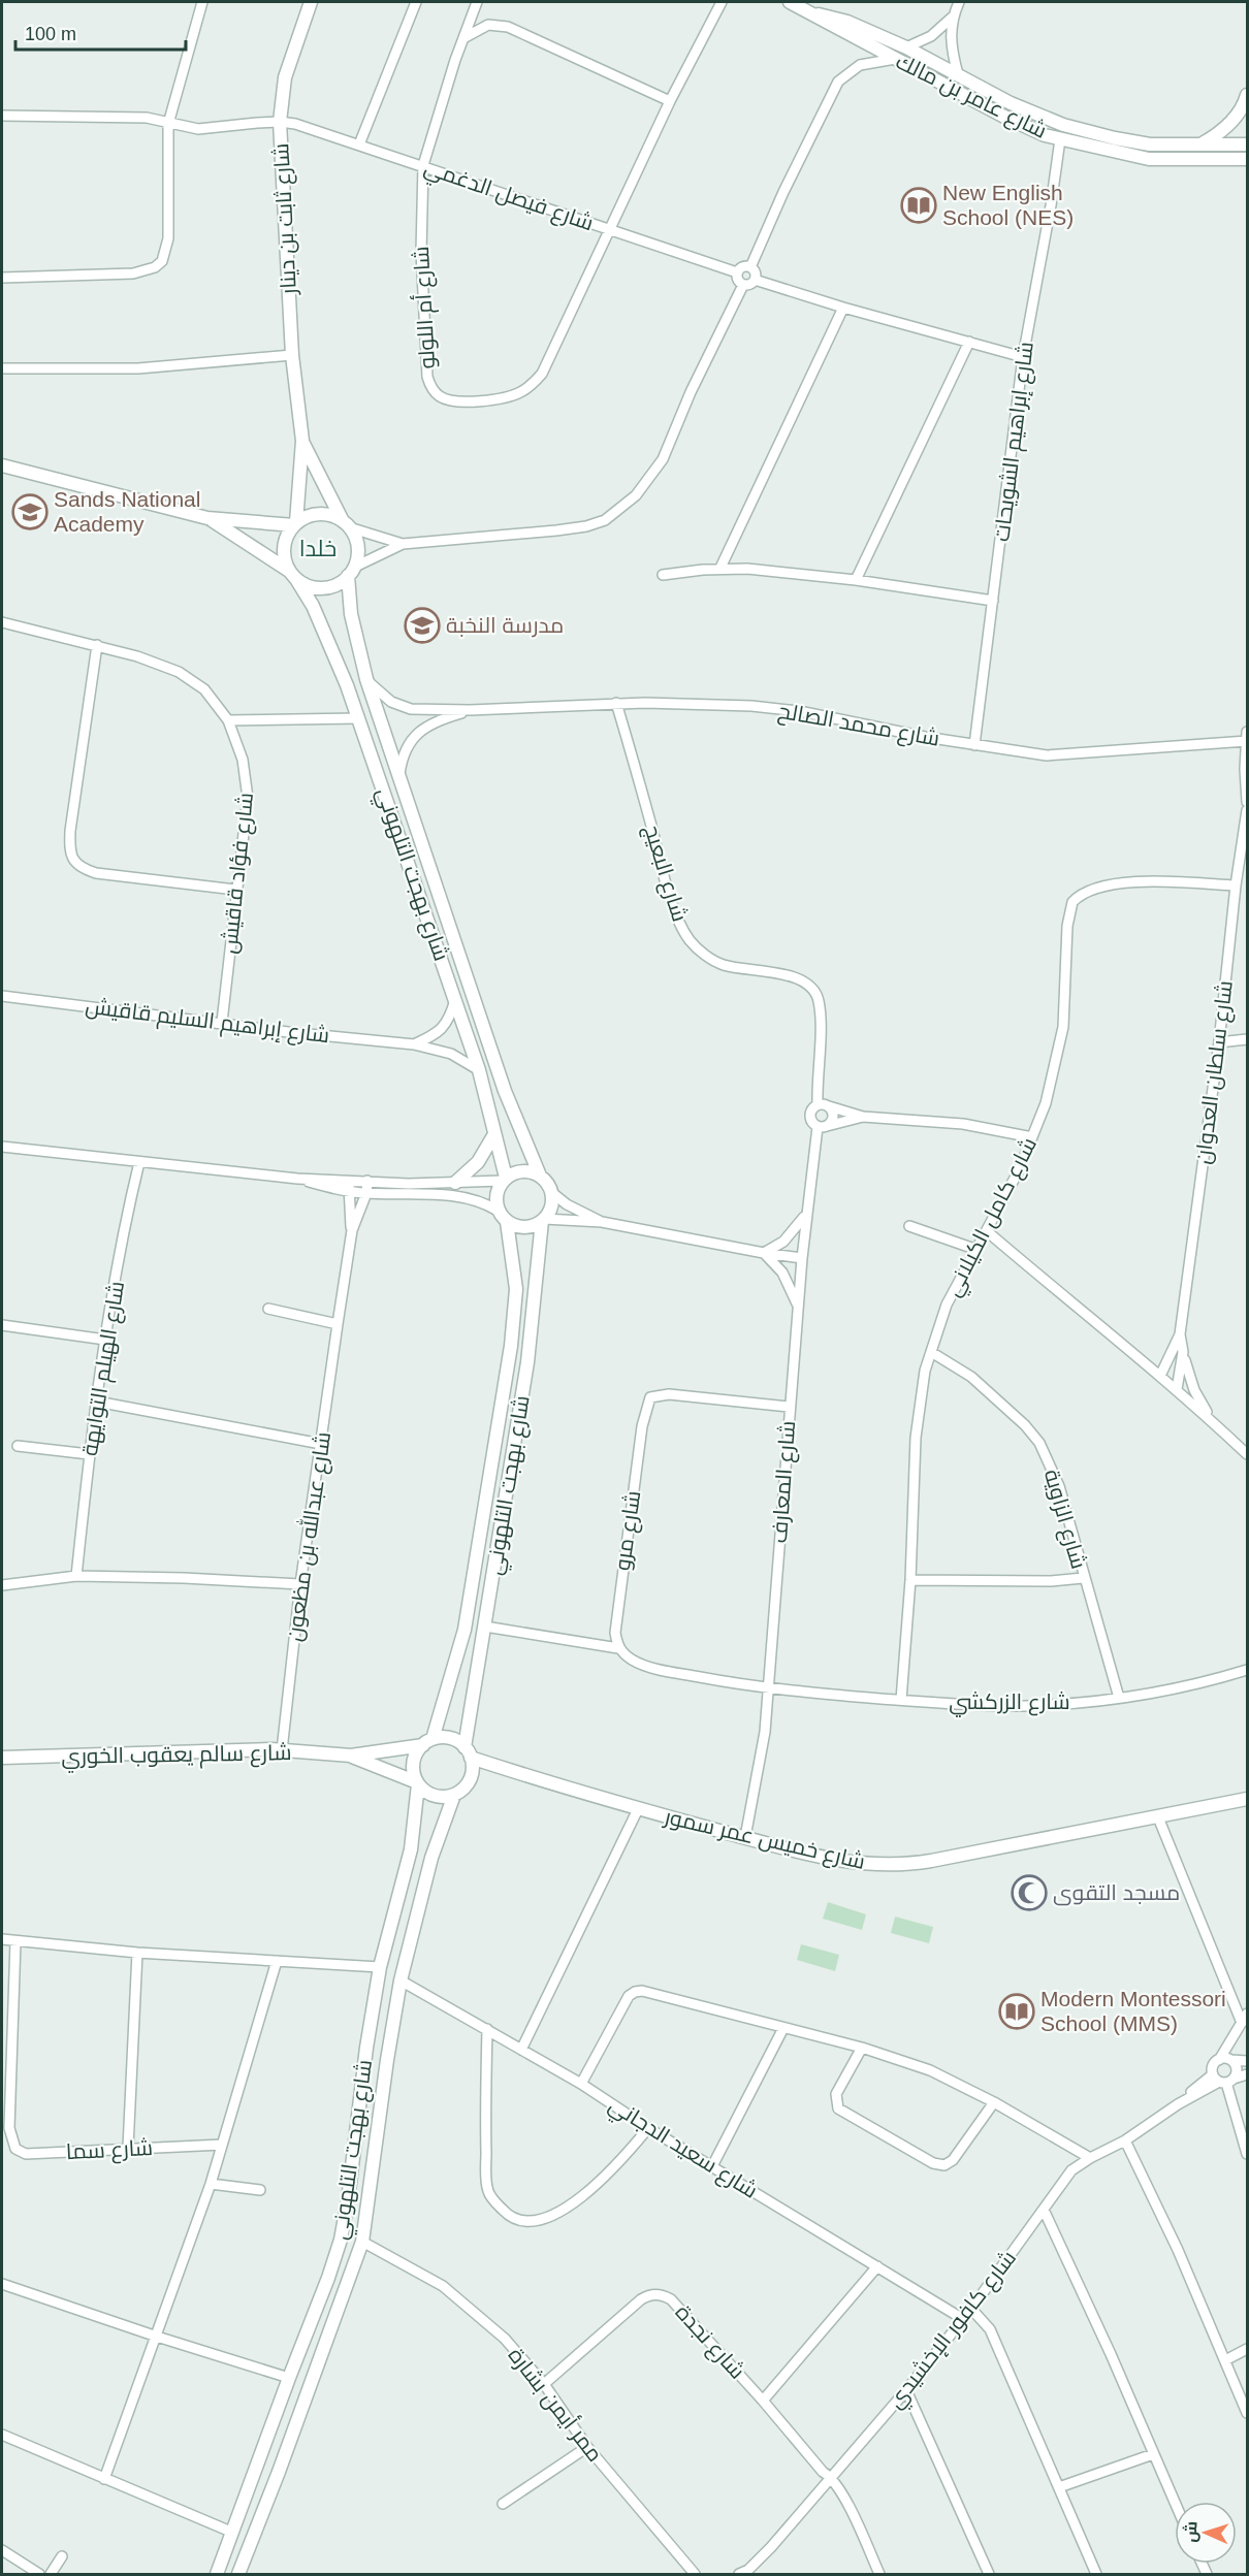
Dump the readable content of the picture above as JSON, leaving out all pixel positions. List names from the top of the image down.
{
  "streets": {
    "street": [
      "شارع عامر بن مالك",
      "شارع فيصل الدغمي",
      "شارع ثابت بن دينار",
      "شارع أم اللولو",
      "شارع إبراهيم الشويحات",
      "شارع محمد الصالح",
      "شارع فؤاد قاقيش",
      "شارع البعيج",
      "شارع بهجت التلهوني",
      "شارع إبراهيم السليم قاقيش",
      "شارع سلطان العدوان",
      "شارع كامل الكيلاني",
      "شارع الهيلم التوايهة",
      "شارع المعارف",
      "شارع الزاوية",
      "شارع مرو",
      "شارع عبدالله بن مظعون",
      "شارع الزركشي",
      "شارع سالم يعقوب الخوري",
      "شارع خميس عمر سمور",
      "شارع سعيد الدجاني",
      "شارع سما",
      "شارع كافور الإخشيدي",
      "شارع نجدة",
      "ممر أيمن بشارة"
    ]
  },
  "crossings": [
    ["شارع عامر بن مالك", "شارع إبراهيم الشويحات"],
    ["شارع فيصل الدغمي", "شارع ثابت بن دينار"],
    ["شارع فيصل الدغمي", "شارع أم اللولو"],
    ["شارع ثابت بن دينار", "شارع بهجت التلهوني"],
    ["شارع إبراهيم الشويحات", "شارع محمد الصالح"],
    ["شارع محمد الصالح", "شارع البعيج"],
    ["شارع محمد الصالح", "شارع بهجت التلهوني"],
    ["شارع فؤاد قاقيش", "شارع إبراهيم السليم قاقيش"],
    ["شارع البعيج", "شارع المعارف"],
    ["شارع بهجت التلهوني", "شارع إبراهيم السليم قاقيش"],
    ["شارع بهجت التلهوني", "شارع سالم يعقوب الخوري"],
    ["شارع بهجت التلهوني", "شارع خميس عمر سمور"],
    ["شارع بهجت التلهوني", "شارع سعيد الدجاني"],
    ["شارع بهجت التلهوني", "ممر أيمن بشارة"],
    ["شارع سلطان العدوان", "شارع كامل الكيلاني"],
    ["شارع كامل الكيلاني", "شارع الزاوية"],
    ["شارع كامل الكيلاني", "شارع الزركشي"],
    ["شارع المعارف", "شارع مرو"],
    ["شارع المعارف", "شارع الزركشي"],
    ["شارع المعارف", "شارع خميس عمر سمور"],
    ["شارع الزاوية", "شارع الزركشي"],
    ["شارع عبدالله بن مظعون", "شارع سالم يعقوب الخوري"],
    ["شارع سالم يعقوب الخوري", "شارع خميس عمر سمور"],
    ["شارع سعيد الدجاني", "شارع كافور الإخشيدي"],
    ["شارع كافور الإخشيدي", "شارع نجدة"],
    ["شارع نجدة", "ممر أيمن بشارة"]
  ],
  "districts": ["خلدا"],
  "places": {
    "library": ["New English School (NES)", "Modern Montessori School (MMS)"],
    "school or university": ["Sands National Academy", "مدرسة النخبة"],
    "mosque": ["مسجد التقوى"]
  },
  "scale_bar": "100 m",
  "north": "left"
}
